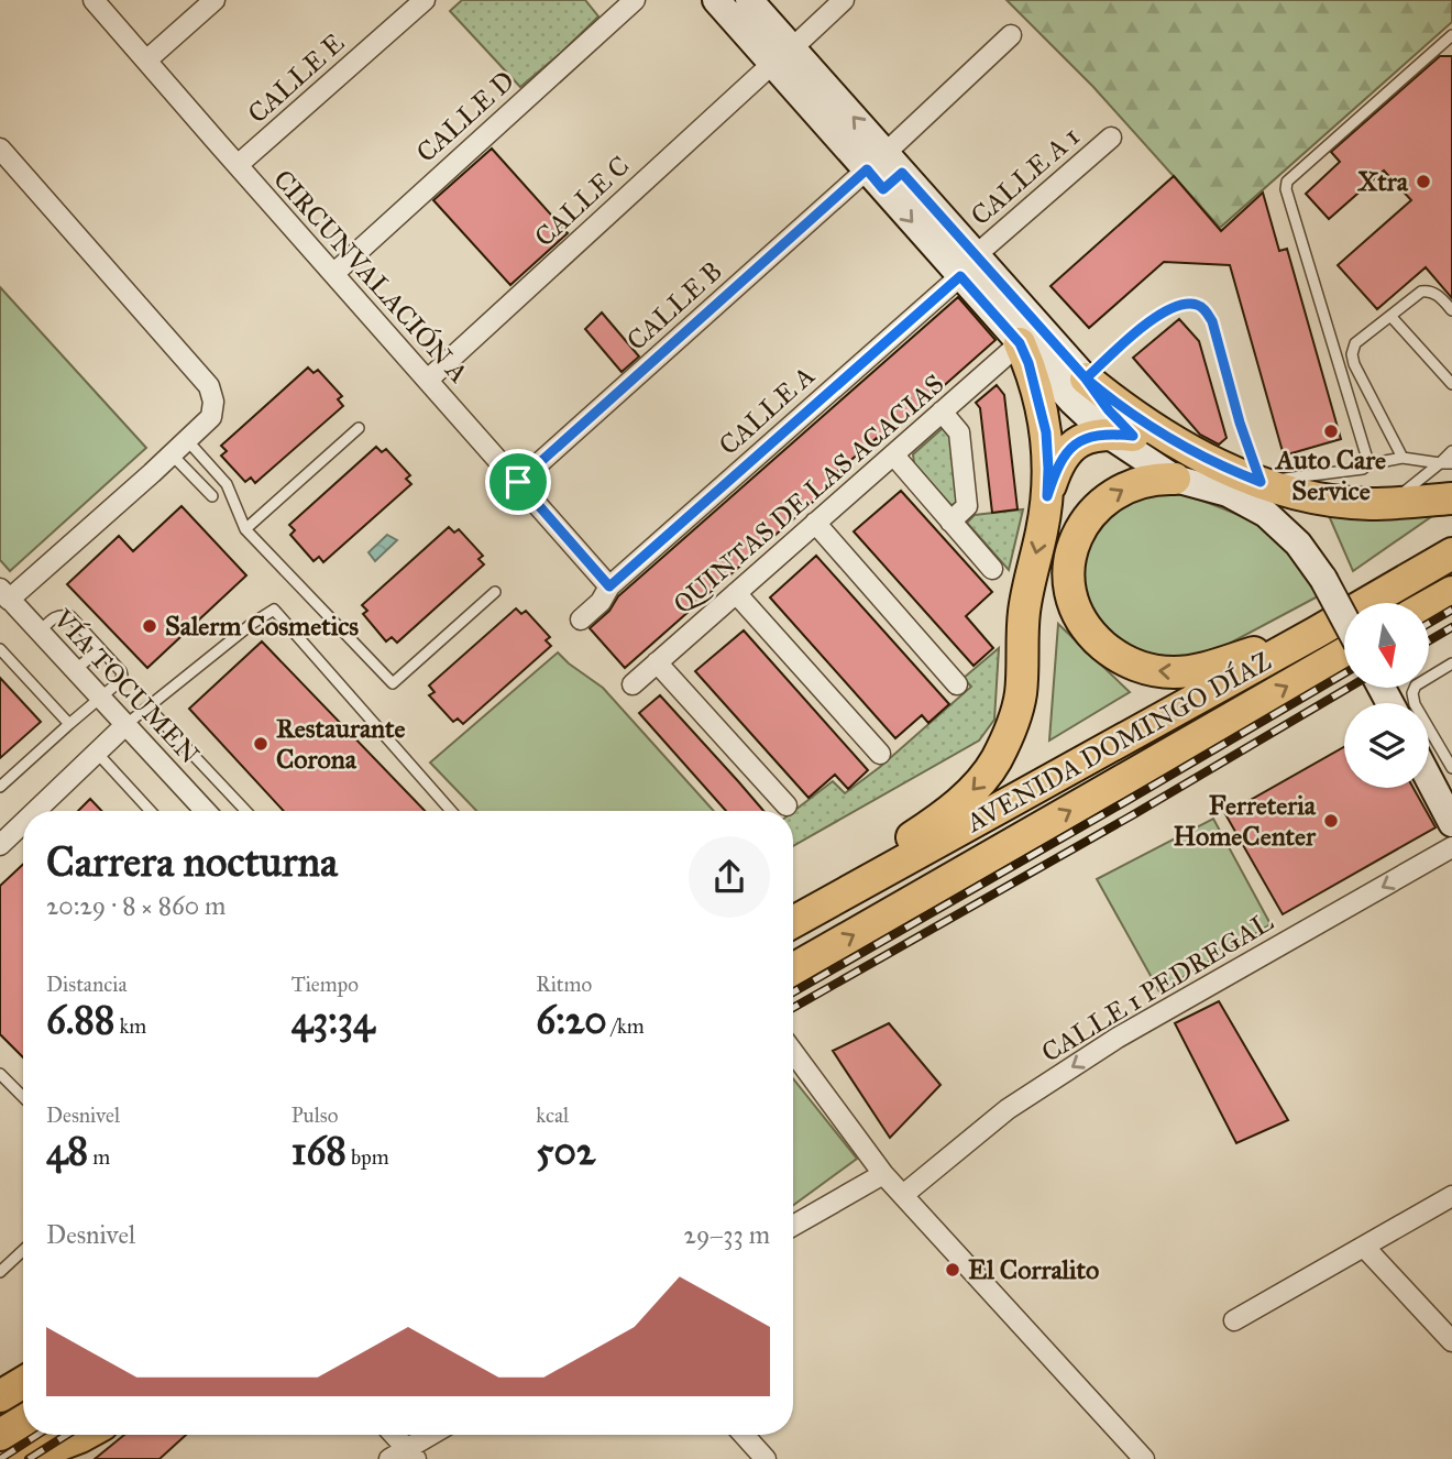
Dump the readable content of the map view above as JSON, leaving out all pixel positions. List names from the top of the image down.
{
  "streets": {
    "main road": ["AVENIDA DOMINGO DÍAZ"],
    "street": [
      "CALLE E",
      "CALLE D",
      "CALLE A 1",
      "CALLE C",
      "CIRCUNVALACIÓN A",
      "CALLE B",
      "CALLE A",
      "QUINTAS DE LAS ACACIAS",
      "VÍA TOCUMEN",
      "CALLE 1 PEDREGAL"
    ]
  },
  "crossings": [
    ["CALLE E", "CIRCUNVALACIÓN A"],
    ["CALLE D", "CIRCUNVALACIÓN A"],
    ["CALLE A 1", "CALLE A"],
    ["CALLE C", "CIRCUNVALACIÓN A"],
    ["CIRCUNVALACIÓN A", "CALLE B"],
    ["CIRCUNVALACIÓN A", "CALLE A"]
  ],
  "one_way": ["CALLE 1 PEDREGAL"],
  "places": [
    "Xtra",
    "Auto Care Service",
    "Salerm Cosmetics",
    "Restaurante Corona",
    "Ferreteria HomeCenter",
    "El Corralito"
  ],
  "north": "bottom",
  "page": {
    "heading": ["Carrera nocturna", "20:29 · 8 × 860 m"],
    "stats": [
      ["Distancia", "6.88 km"],
      ["Tiempo", "43:34"],
      ["Ritmo", "6:20 /km"],
      ["Desnivel", "48 m"],
      ["Pulso", "168 bpm"],
      ["kcal", "502"]
    ],
    "chart": ["Desnivel", "29–33 m"]
  }
}
